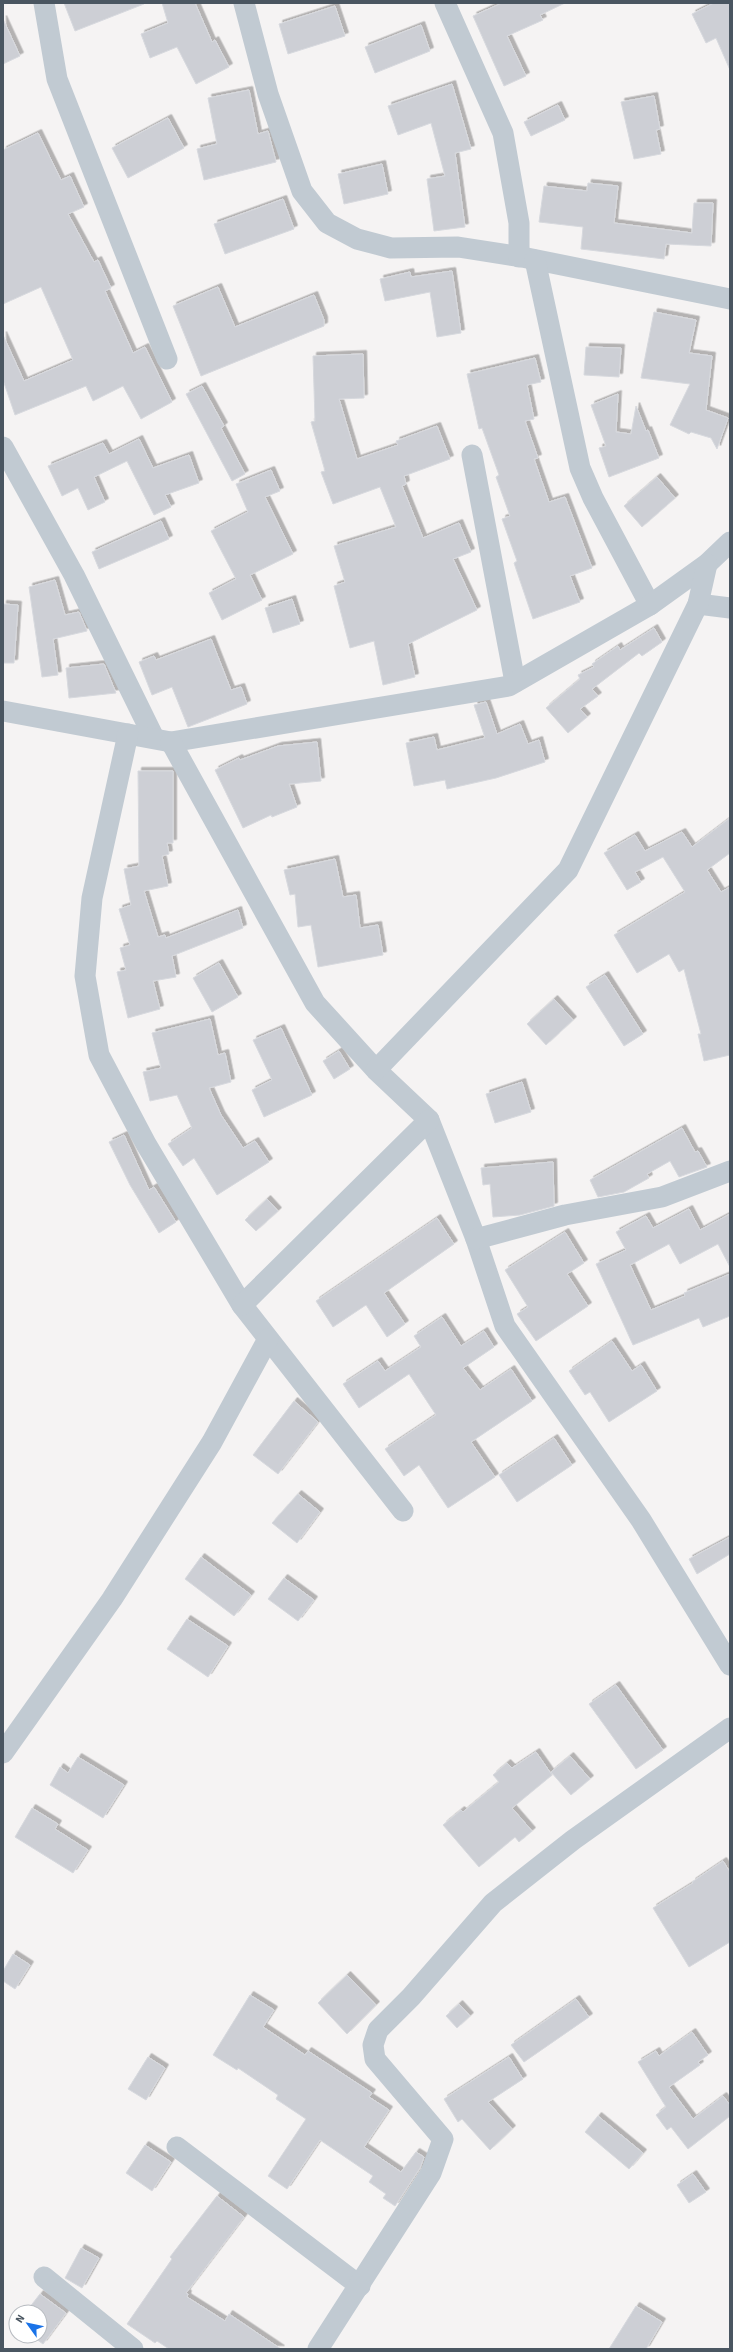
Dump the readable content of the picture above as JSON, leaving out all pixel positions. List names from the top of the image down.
{
  "north": "top left"
}
